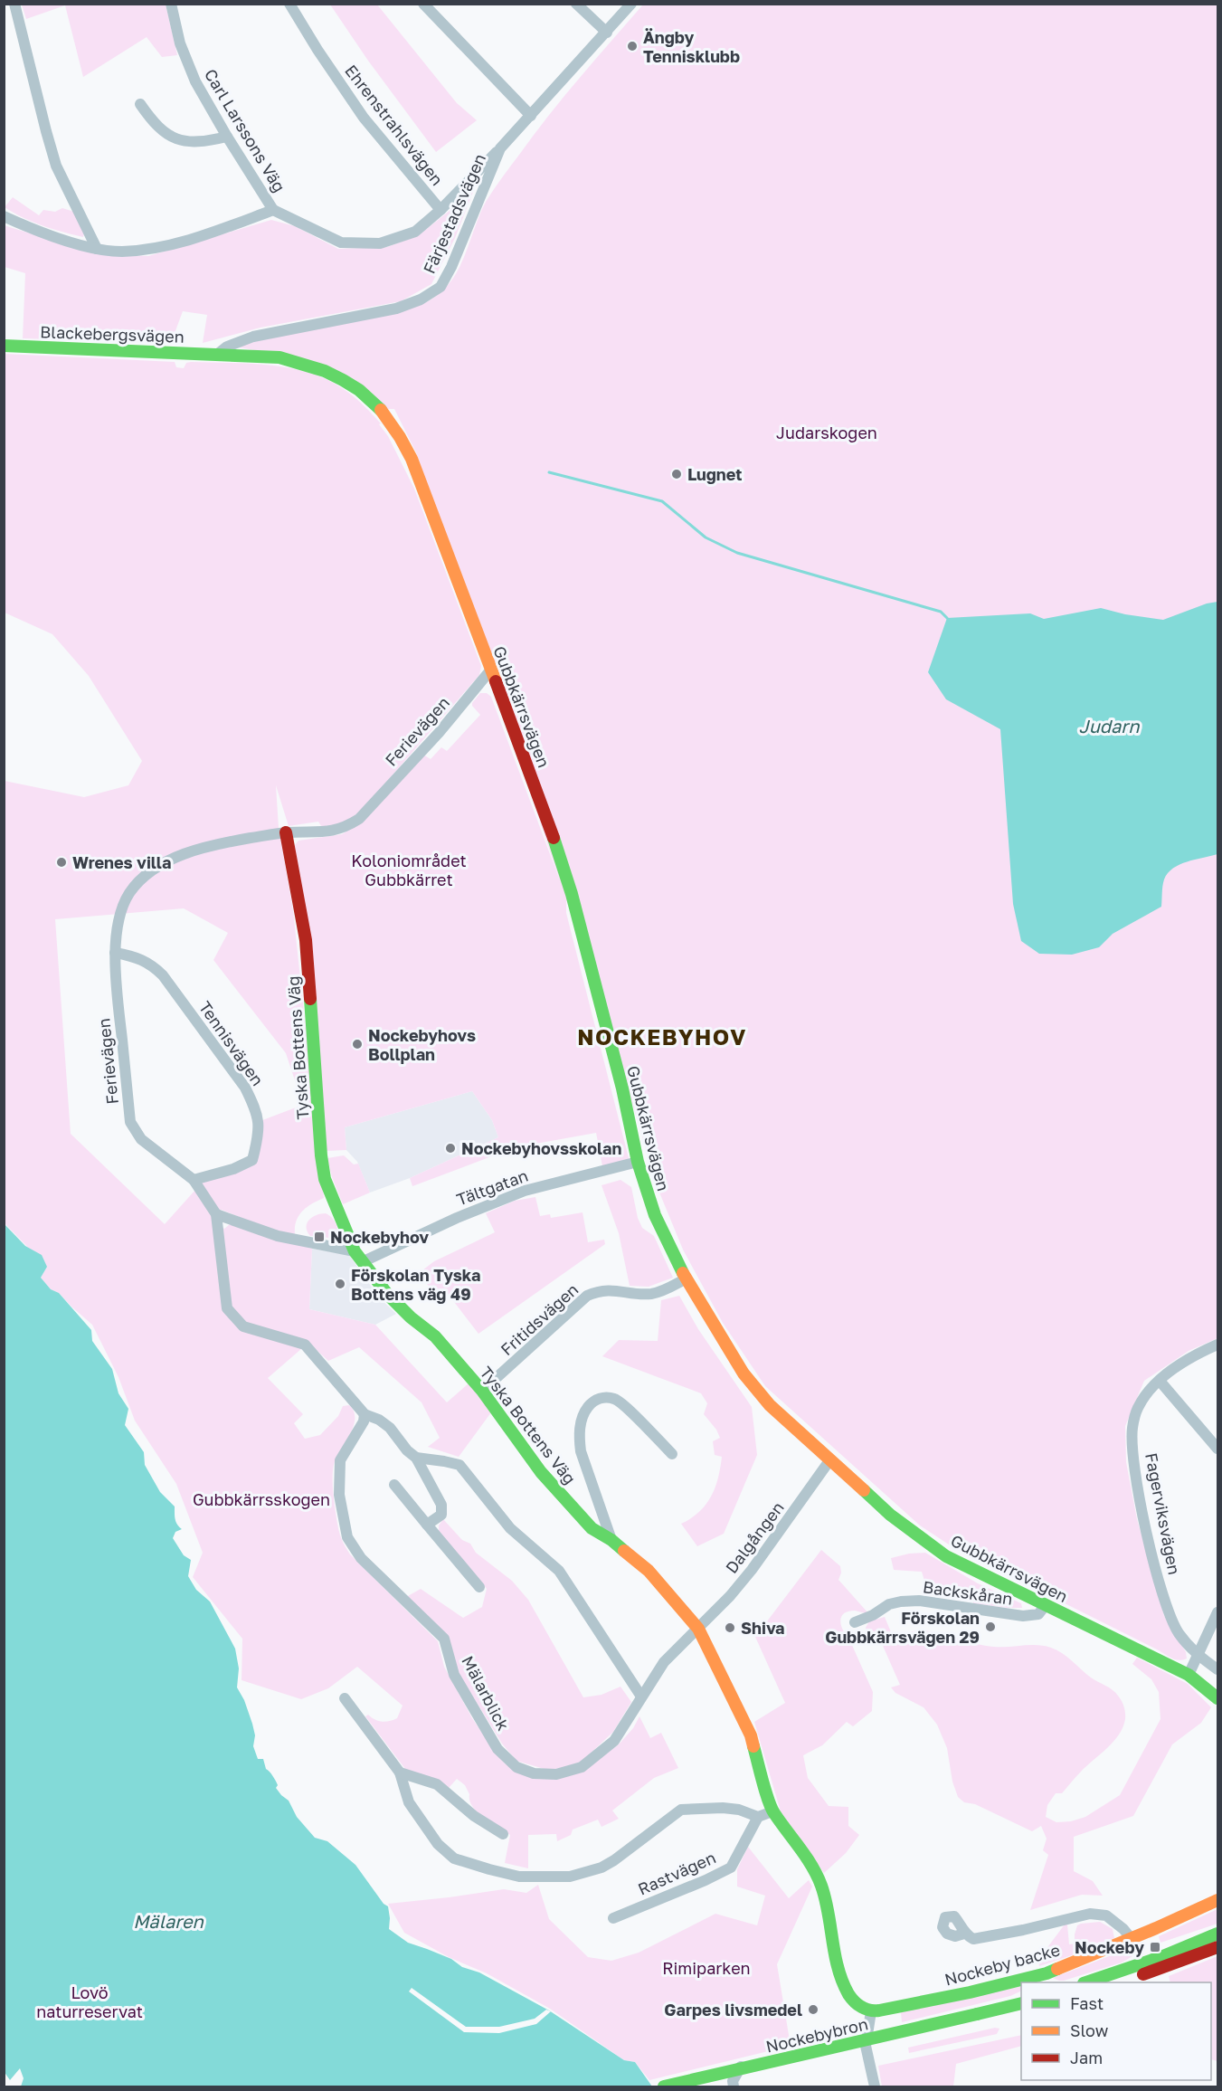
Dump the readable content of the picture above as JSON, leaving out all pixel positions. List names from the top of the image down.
{
  "streets": {
    "street": [
      "Ehrenstrahlsvägen",
      "Carl Larssons Väg",
      "Färjestadsvägen",
      "Blackebergsvägen",
      "Gubbkärrsvägen",
      "Ferievägen",
      "Tennisvägen",
      "Tyska Bottens Väg",
      "Tältgatan",
      "Fritidsvägen",
      "Fagerviksvägen",
      "Dalgången",
      "Backskåran",
      "Mälarblick",
      "Rastvägen",
      "Nockeby backe",
      "Nockebybron"
    ]
  },
  "crossings": [
    ["Färjestadsvägen", "Blackebergsvägen"],
    ["Färjestadsvägen", "Gubbkärrsvägen"],
    ["Blackebergsvägen", "Gubbkärrsvägen"],
    ["Gubbkärrsvägen", "Ferievägen"],
    ["Gubbkärrsvägen", "Tältgatan"],
    ["Gubbkärrsvägen", "Fritidsvägen"],
    ["Gubbkärrsvägen", "Dalgången"],
    ["Gubbkärrsvägen", "Backskåran"],
    ["Ferievägen", "Tennisvägen"],
    ["Ferievägen", "Tyska Bottens Väg"],
    ["Ferievägen", "Mälarblick"],
    ["Tyska Bottens Väg", "Tältgatan"],
    ["Tyska Bottens Väg", "Fritidsvägen"],
    ["Tyska Bottens Väg", "Dalgången"],
    ["Tyska Bottens Väg", "Mälarblick"],
    ["Tyska Bottens Väg", "Nockeby backe"],
    ["Dalgången", "Mälarblick"]
  ],
  "districts": ["NOCKEBYHOV"],
  "water": ["Judarn", "Mälaren"],
  "parks": [
    "Judarskogen",
    "Koloniområdet Gubbkärret",
    "Gubbkärrsskogen",
    "Rimiparken",
    "Lovö naturreservat"
  ],
  "places": {
    "other": [
      "Ängby Tennisklubb",
      "Lugnet",
      "Wrenes villa",
      "Nockebyhovs Bollplan",
      "Nockebyhovsskolan",
      "Förskolan Tyska Bottens väg 49",
      "Förskolan Gubbkärrsvägen 29",
      "Shiva",
      "Garpes livsmedel"
    ],
    "transit": ["Nockebyhov", "Nockeby"]
  },
  "legend": ["Fast", "Slow", "Jam"]
}
